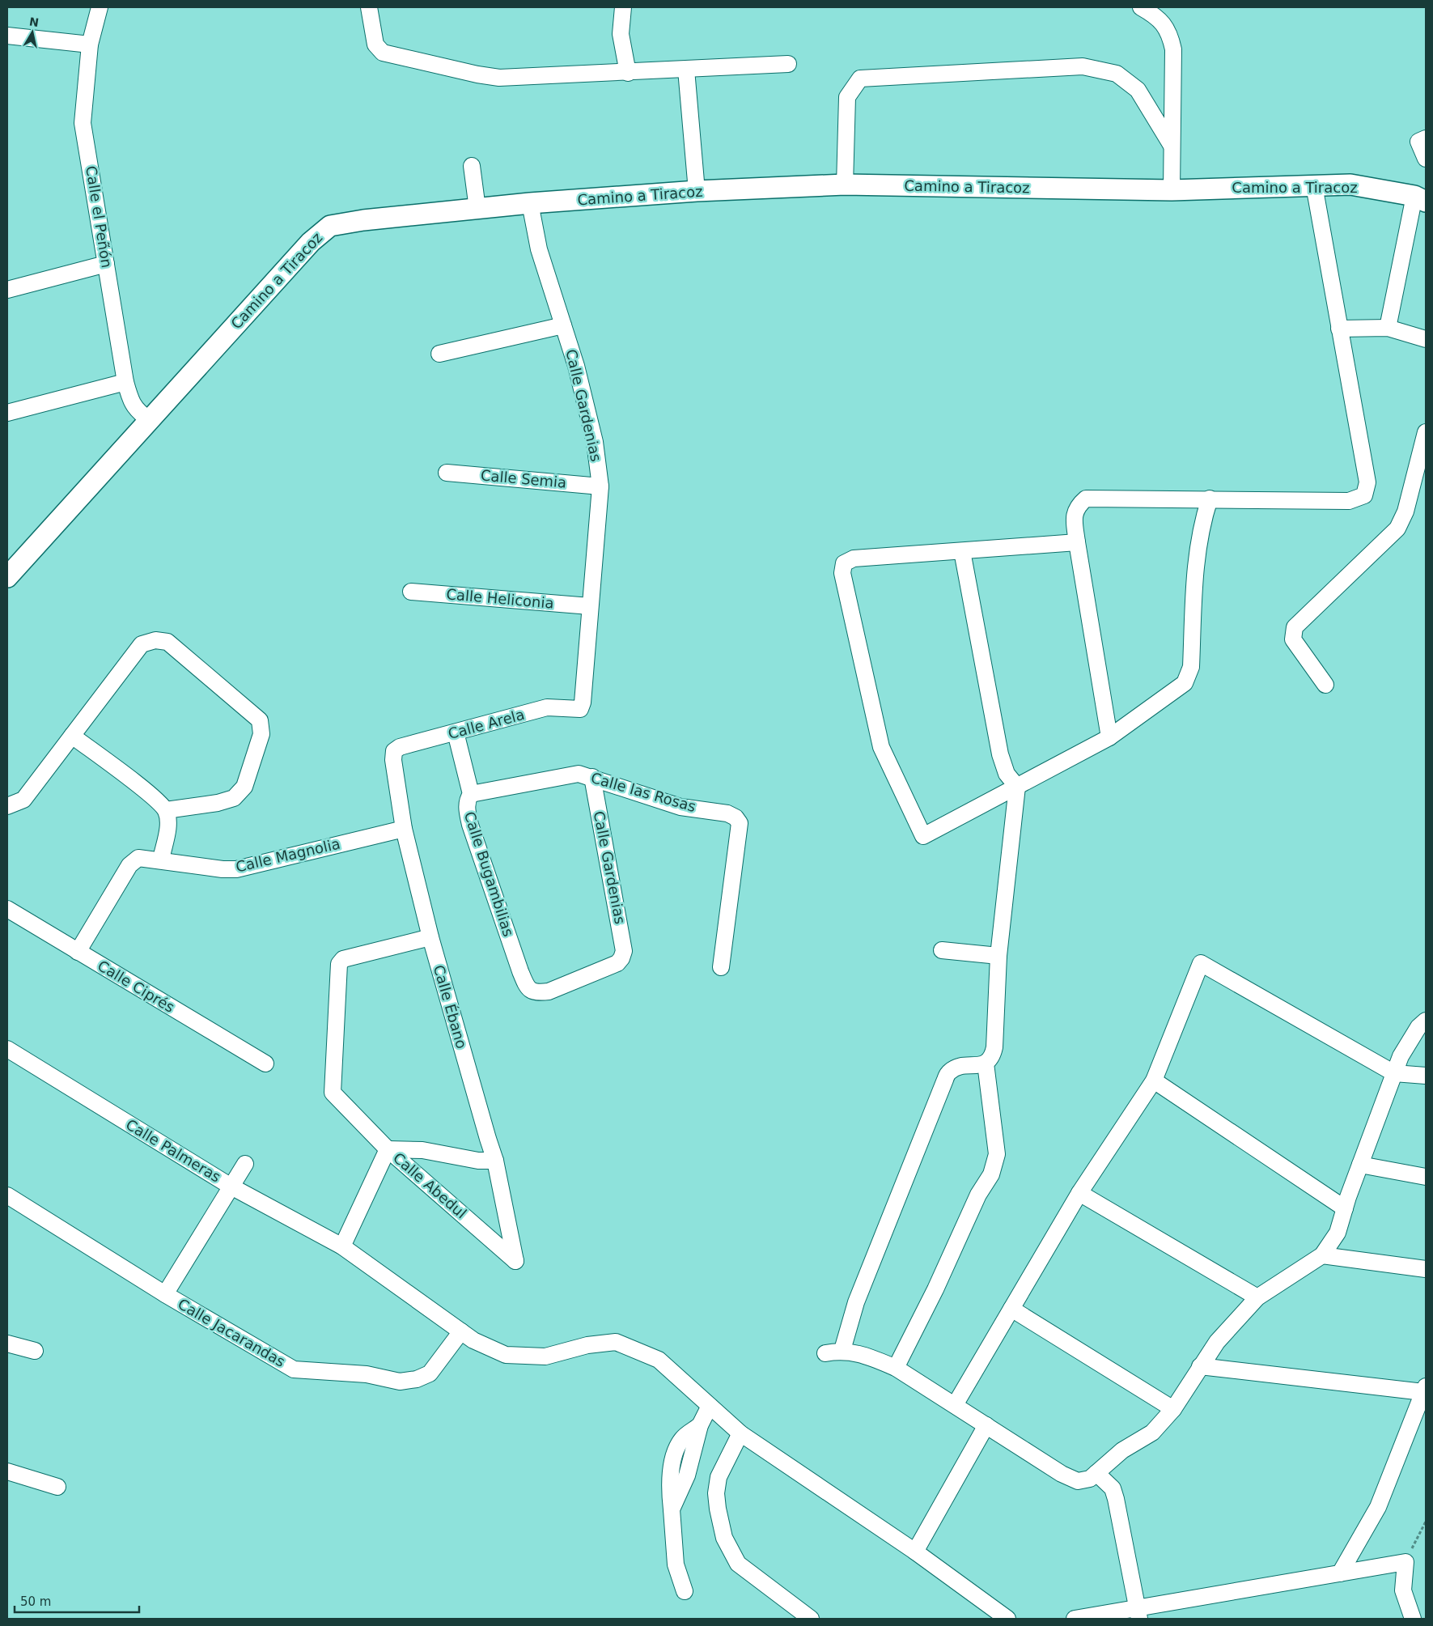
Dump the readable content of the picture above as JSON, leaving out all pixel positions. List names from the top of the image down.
{
  "streets": {
    "street": [
      "Camino a Tiracoz",
      "Calle el Peñón",
      "Calle Gardenias",
      "Calle Semia",
      "Calle Heliconia",
      "Calle Arela",
      "Calle las Rosas",
      "Calle Magnolia",
      "Calle Bugambilias",
      "Calle Ciprés",
      "Calle Ébano",
      "Calle Palmeras",
      "Calle Abedul",
      "Calle Jacarandas"
    ]
  },
  "crossings": [
    ["Camino a Tiracoz", "Calle el Peñón"],
    ["Camino a Tiracoz", "Calle Gardenias"],
    ["Calle Gardenias", "Calle Semia"],
    ["Calle Gardenias", "Calle Heliconia"],
    ["Calle Gardenias", "Calle Arela"],
    ["Calle Gardenias", "Calle las Rosas"],
    ["Calle Gardenias", "Calle Bugambilias"],
    ["Calle Arela", "Calle Bugambilias"],
    ["Calle Arela", "Calle Ébano"],
    ["Calle las Rosas", "Calle Bugambilias"],
    ["Calle Magnolia", "Calle Ciprés"],
    ["Calle Magnolia", "Calle Ébano"],
    ["Calle Ébano", "Calle Abedul"],
    ["Calle Palmeras", "Calle Abedul"],
    ["Calle Palmeras", "Calle Jacarandas"]
  ],
  "scale_bar": "50 m",
  "north": "top"
}
